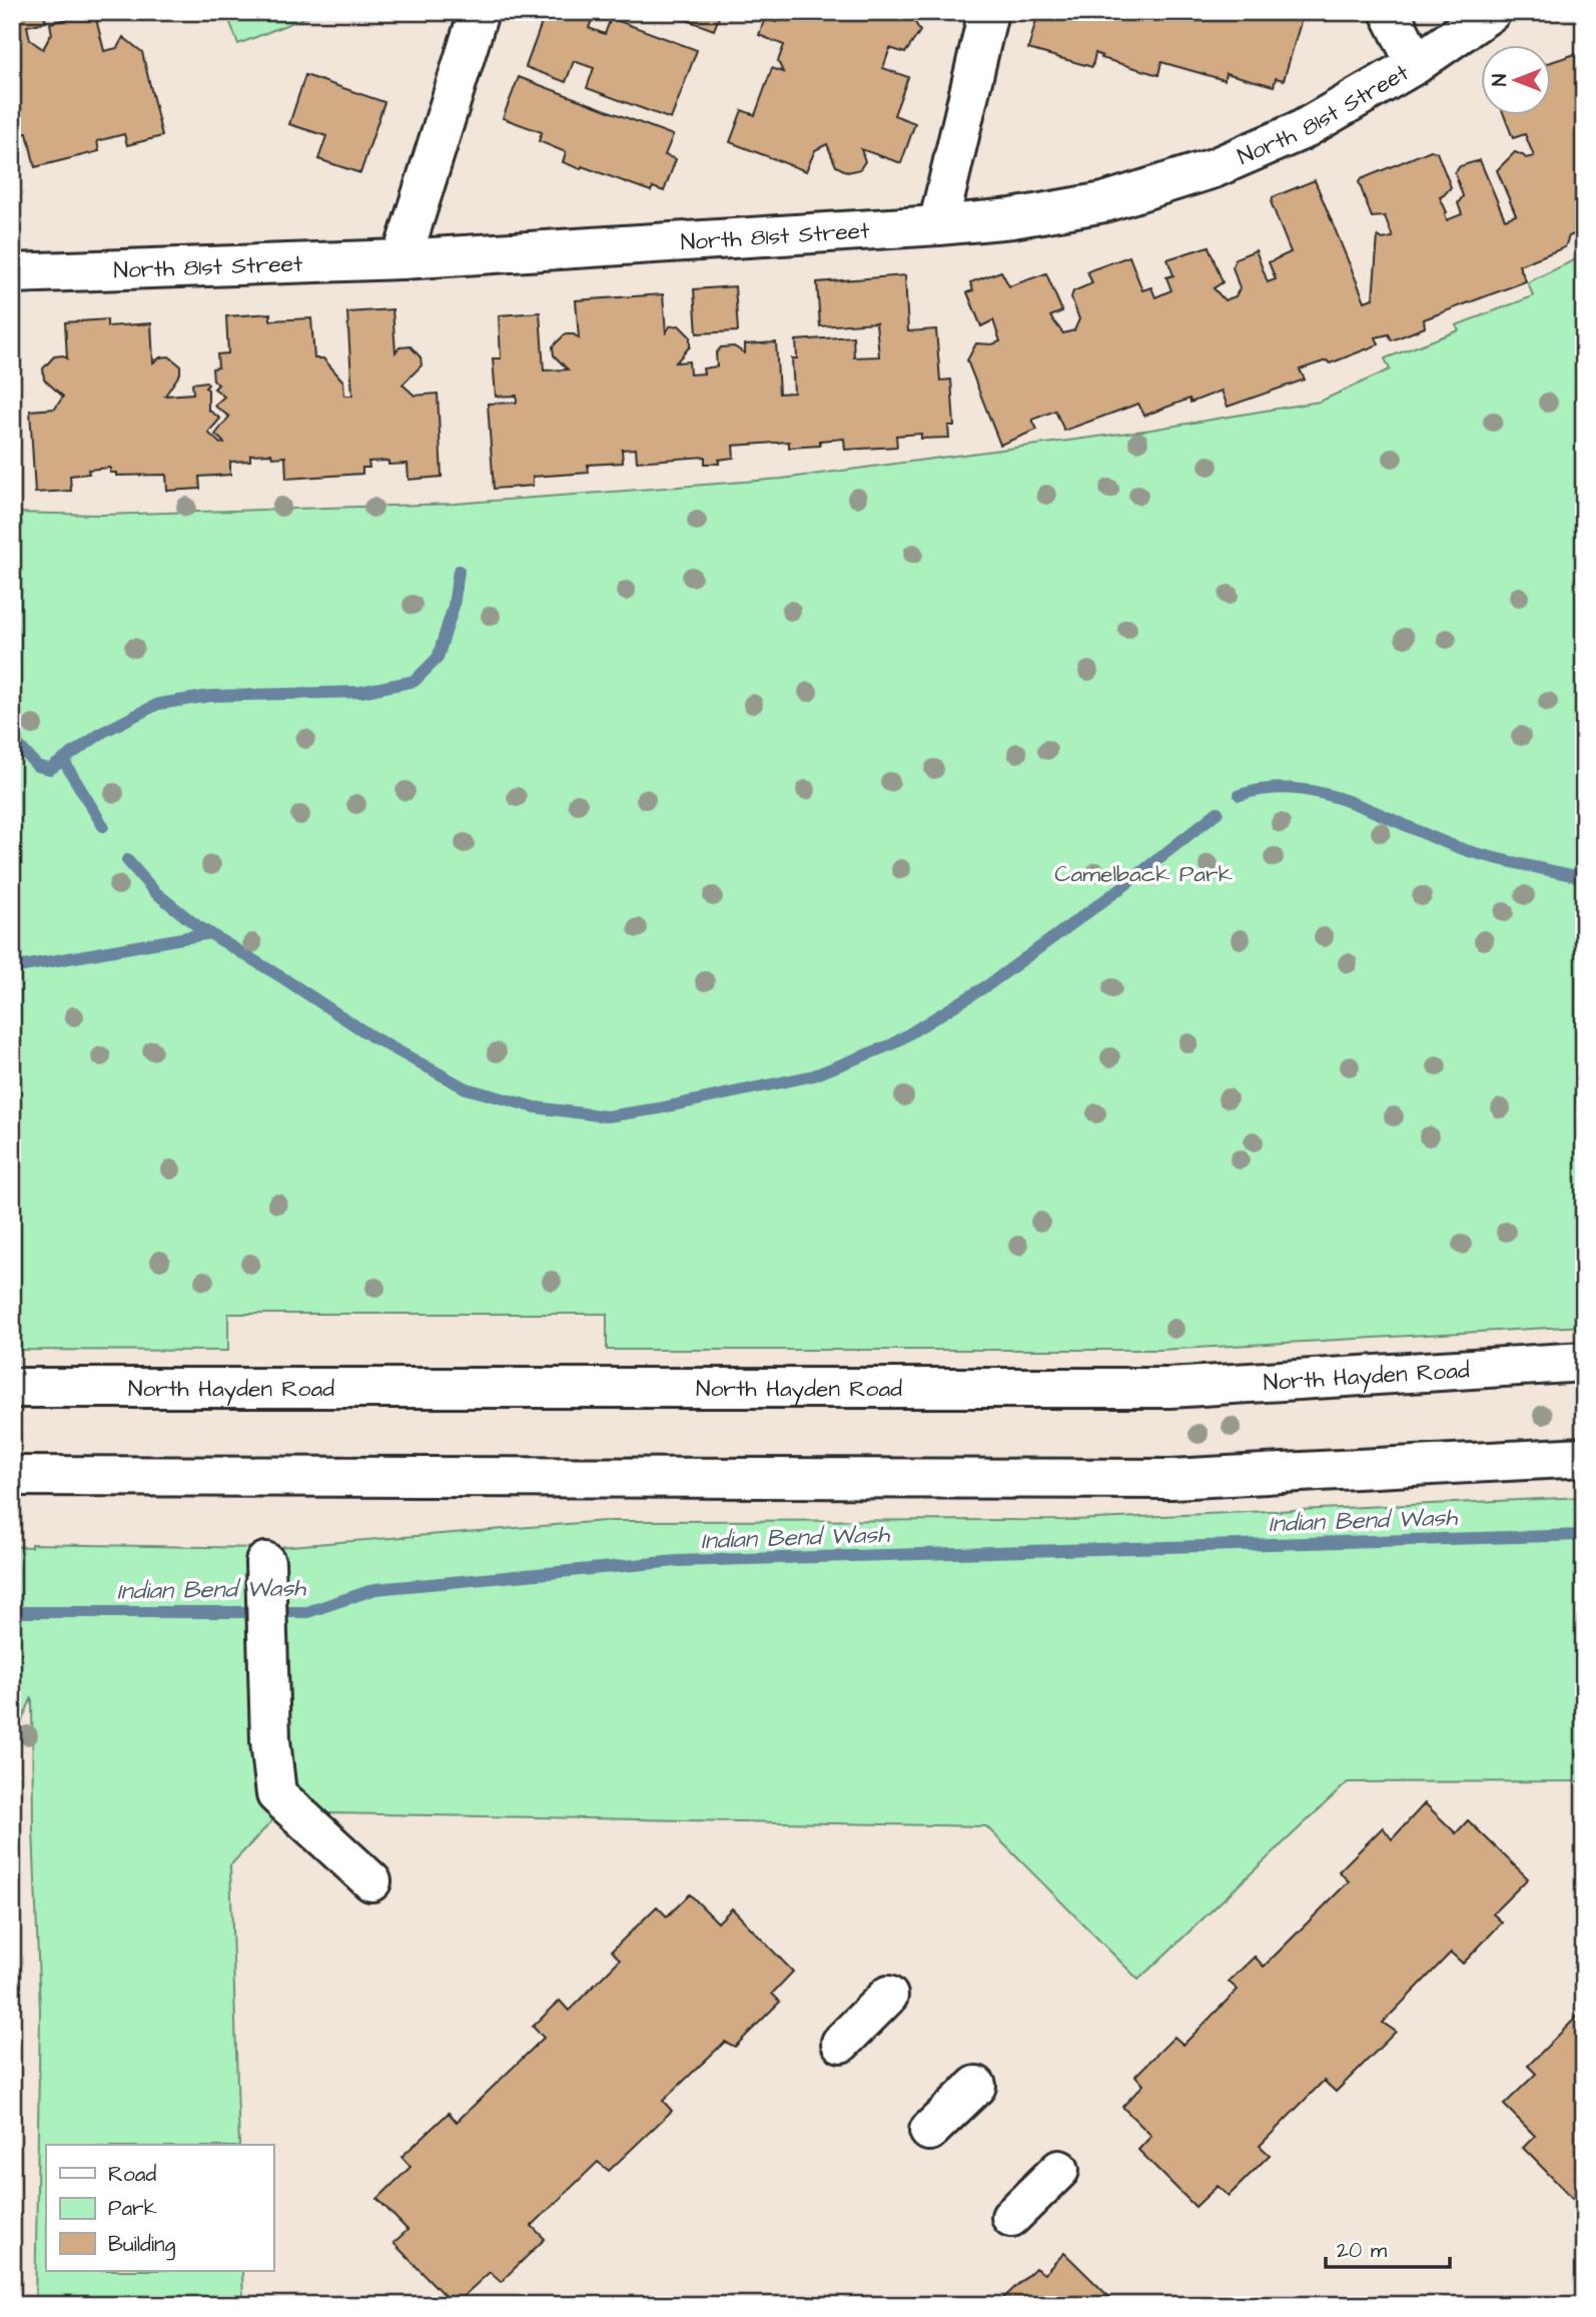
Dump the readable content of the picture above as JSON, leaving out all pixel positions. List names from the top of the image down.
{
  "streets": {
    "main road": ["North 81st Street", "North Hayden Road"]
  },
  "water": ["Indian Bend Wash"],
  "parks": ["Camelback Park"],
  "legend": ["Road", "Park", "Building"],
  "scale_bar": "20 m",
  "north": "left"
}
